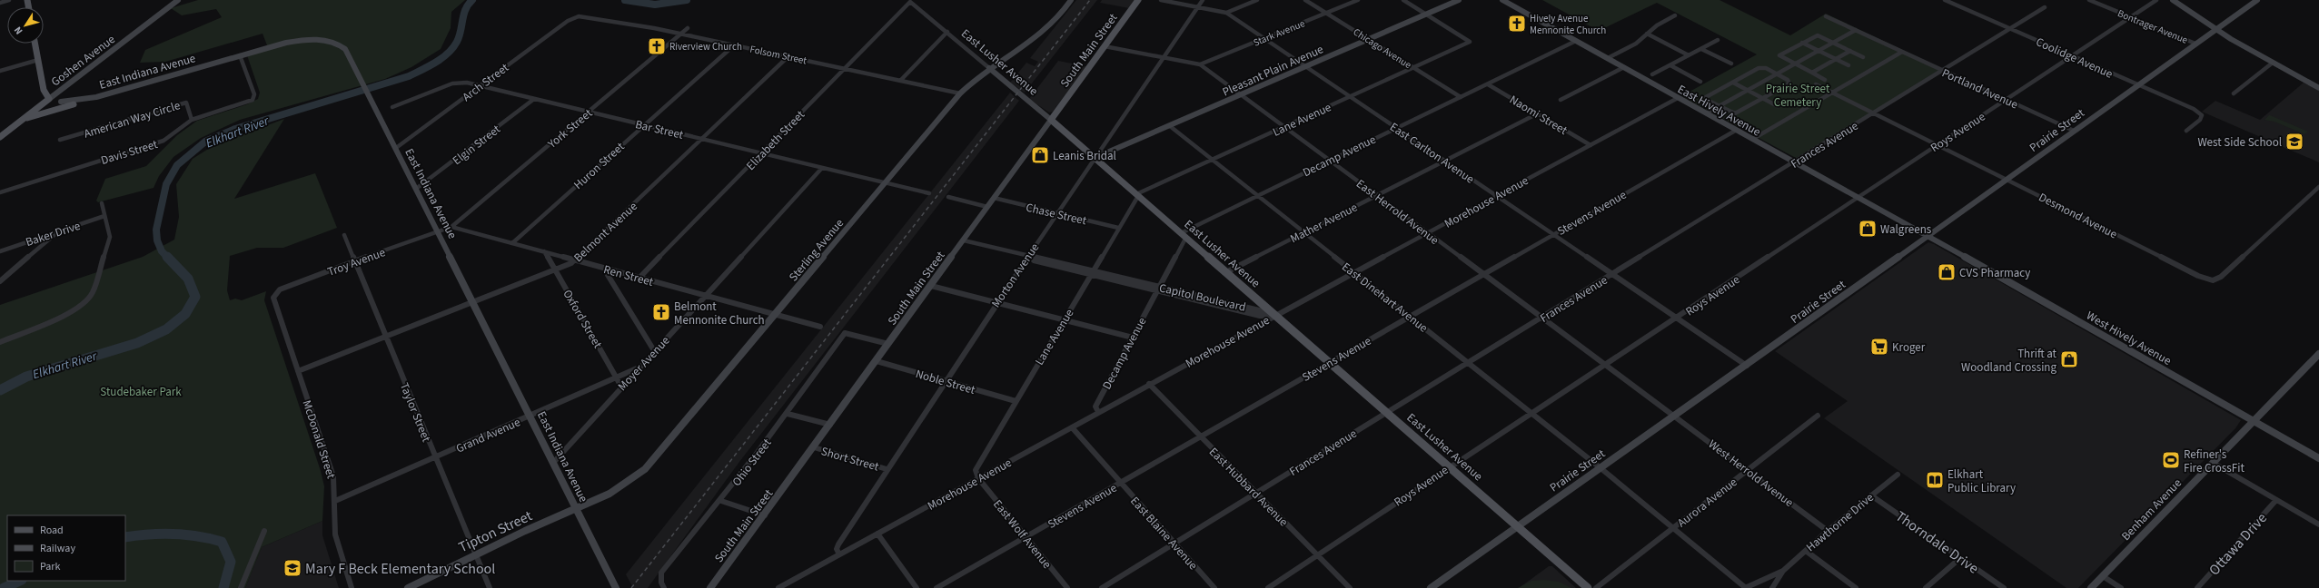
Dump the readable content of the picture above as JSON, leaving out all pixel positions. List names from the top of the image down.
{
  "streets": {
    "main road": ["South Main Street", "Goshen Avenue", "East Lusher Avenue"],
    "street": [
      "Bontrager Avenue",
      "Stark Avenue",
      "Chicago Avenue",
      "Folsom Street",
      "Coolidge Avenue",
      "Pleasant Plain Avenue",
      "East Indiana Avenue",
      "Arch Street",
      "Portland Avenue",
      "East Hively Avenue",
      "Naomi Street",
      "American Way Circle",
      "Lane Avenue",
      "York Street",
      "Bar Street",
      "Prairie Street",
      "Roys Avenue",
      "Elizabeth Street",
      "Elgin Street",
      "Frances Avenue",
      "Davis Street",
      "East Carlton Avenue",
      "Decamp Avenue",
      "Huron Street",
      "Morehouse Avenue",
      "East Herrold Avenue",
      "Stevens Avenue",
      "Chase Street",
      "Desmond Avenue",
      "Mather Avenue",
      "Belmont Avenue",
      "Baker Drive",
      "Sterling Avenue",
      "Troy Avenue",
      "Ren Street",
      "Morton Avenue",
      "Capitol Boulevard",
      "East Dinehart Avenue",
      "Oxford Street",
      "West Hively Avenue",
      "Moyer Avenue",
      "Noble Street",
      "Taylor Street",
      "Grand Avenue",
      "McDonald Street",
      "Short Street",
      "Ohio Street",
      "West Herrold Avenue",
      "East Hubbard Avenue",
      "Aurora Avenue",
      "Benham Avenue",
      "Hawthorne Drive",
      "Tipton Street",
      "East Blaine Avenue",
      "East Wolf Avenue",
      "Thorndale Drive",
      "Ottawa Drive"
    ]
  },
  "crossings": [
    ["Bontrager Avenue", "Prairie Street"],
    ["Bontrager Avenue", "Roys Avenue"],
    ["Stark Avenue", "Chicago Avenue"],
    ["Stark Avenue", "East Carlton Avenue"],
    ["Stark Avenue", "East Herrold Avenue"],
    ["Chicago Avenue", "Pleasant Plain Avenue"],
    ["Chicago Avenue", "Lane Avenue"],
    ["Chicago Avenue", "Decamp Avenue"],
    ["South Main Street", "East Lusher Avenue"],
    ["South Main Street", "East Herrold Avenue"],
    ["South Main Street", "Chase Street"],
    ["South Main Street", "Capitol Boulevard"],
    ["South Main Street", "Noble Street"],
    ["South Main Street", "Short Street"],
    ["South Main Street", "Ohio Street"],
    ["Folsom Street", "Arch Street"],
    ["Folsom Street", "York Street"],
    ["Folsom Street", "Elizabeth Street"],
    ["Folsom Street", "Huron Street"],
    ["Folsom Street", "Belmont Avenue"],
    ["Folsom Street", "Sterling Avenue"],
    ["Coolidge Avenue", "Prairie Street"],
    ["Coolidge Avenue", "Roys Avenue"],
    ["Coolidge Avenue", "Frances Avenue"],
    ["Goshen Avenue", "East Indiana Avenue"],
    ["East Lusher Avenue", "Pleasant Plain Avenue"],
    ["East Lusher Avenue", "Lane Avenue"],
    ["East Lusher Avenue", "Prairie Street"],
    ["East Lusher Avenue", "Roys Avenue"],
    ["East Lusher Avenue", "Elizabeth Street"],
    ["East Lusher Avenue", "Frances Avenue"],
    ["East Lusher Avenue", "Decamp Avenue"],
    ["East Lusher Avenue", "Morehouse Avenue"],
    ["East Lusher Avenue", "Stevens Avenue"],
    ["East Lusher Avenue", "Mather Avenue"],
    ["East Lusher Avenue", "Sterling Avenue"],
    ["East Lusher Avenue", "Morton Avenue"],
    ["East Lusher Avenue", "Capitol Boulevard"],
    ["Pleasant Plain Avenue", "Lane Avenue"],
    ["Pleasant Plain Avenue", "East Carlton Avenue"],
    ["Pleasant Plain Avenue", "East Herrold Avenue"],
    ["Pleasant Plain Avenue", "Morton Avenue"],
    ["Pleasant Plain Avenue", "East Dinehart Avenue"],
    ["East Indiana Avenue", "Arch Street"],
    ["East Indiana Avenue", "Elgin Street"],
    ["East Indiana Avenue", "Davis Street"],
    ["East Indiana Avenue", "Belmont Avenue"],
    ["East Indiana Avenue", "Sterling Avenue"],
    ["East Indiana Avenue", "Troy Avenue"],
    ["East Indiana Avenue", "Ren Street"],
    ["East Indiana Avenue", "Moyer Avenue"],
    ["East Indiana Avenue", "Grand Avenue"],
    ["East Indiana Avenue", "Tipton Street"],
    ["Arch Street", "Bar Street"],
    ["Portland Avenue", "Prairie Street"],
    ["Portland Avenue", "Roys Avenue"],
    ["Portland Avenue", "Frances Avenue"],
    ["East Hively Avenue", "Prairie Street"],
    ["East Hively Avenue", "Roys Avenue"],
    ["East Hively Avenue", "Frances Avenue"],
    ["East Hively Avenue", "Decamp Avenue"],
    ["East Hively Avenue", "Morehouse Avenue"],
    ["East Hively Avenue", "Stevens Avenue"],
    ["East Hively Avenue", "West Hively Avenue"],
    ["Naomi Street", "Decamp Avenue"],
    ["Naomi Street", "Morehouse Avenue"],
    ["Naomi Street", "Mather Avenue"],
    ["American Way Circle", "Davis Street"],
    ["Lane Avenue", "East Carlton Avenue"],
    ["Lane Avenue", "Morehouse Avenue"],
    ["Lane Avenue", "East Herrold Avenue"],
    ["Lane Avenue", "Chase Street"],
    ["Lane Avenue", "Capitol Boulevard"],
    ["Lane Avenue", "East Dinehart Avenue"],
    ["Lane Avenue", "Noble Street"],
    ["Lane Avenue", "East Wolf Avenue"],
    ["York Street", "Bar Street"],
    ["York Street", "Ren Street"],
    ["Bar Street", "Elizabeth Street"],
    ["Bar Street", "Elgin Street"],
    ["Bar Street", "Huron Street"],
    ["Bar Street", "Belmont Avenue"],
    ["Bar Street", "Sterling Avenue"],
    ["Bar Street", "Moyer Avenue"],
    ["Prairie Street", "East Carlton Avenue"],
    ["Prairie Street", "East Herrold Avenue"],
    ["Prairie Street", "Desmond Avenue"],
    ["Prairie Street", "East Dinehart Avenue"],
    ["Prairie Street", "West Hively Avenue"],
    ["Prairie Street", "West Herrold Avenue"],
    ["Roys Avenue", "East Carlton Avenue"],
    ["Roys Avenue", "East Herrold Avenue"],
    ["Roys Avenue", "Desmond Avenue"],
    ["Roys Avenue", "East Dinehart Avenue"],
    ["Roys Avenue", "East Hubbard Avenue"],
    ["Elizabeth Street", "Ren Street"],
    ["Frances Avenue", "East Carlton Avenue"],
    ["Frances Avenue", "East Herrold Avenue"],
    ["Frances Avenue", "Desmond Avenue"],
    ["Frances Avenue", "East Dinehart Avenue"],
    ["Frances Avenue", "East Hubbard Avenue"],
    ["Frances Avenue", "East Blaine Avenue"],
    ["East Carlton Avenue", "Decamp Avenue"],
    ["East Carlton Avenue", "Morehouse Avenue"],
    ["East Carlton Avenue", "Stevens Avenue"],
    ["East Carlton Avenue", "Mather Avenue"],
    ["East Carlton Avenue", "Morton Avenue"],
    ["Decamp Avenue", "Morehouse Avenue"],
    ["Decamp Avenue", "East Herrold Avenue"],
    ["Decamp Avenue", "Capitol Boulevard"],
    ["Decamp Avenue", "East Dinehart Avenue"],
    ["Huron Street", "Ren Street"],
    ["Morehouse Avenue", "East Herrold Avenue"],
    ["Morehouse Avenue", "Morton Avenue"],
    ["Morehouse Avenue", "Capitol Boulevard"],
    ["Morehouse Avenue", "East Dinehart Avenue"],
    ["Morehouse Avenue", "East Hubbard Avenue"],
    ["Morehouse Avenue", "East Blaine Avenue"],
    ["Morehouse Avenue", "East Wolf Avenue"],
    ["East Herrold Avenue", "Stevens Avenue"],
    ["East Herrold Avenue", "Mather Avenue"],
    ["East Herrold Avenue", "Morton Avenue"],
    ["East Herrold Avenue", "West Herrold Avenue"],
    ["Stevens Avenue", "East Dinehart Avenue"],
    ["Stevens Avenue", "East Hubbard Avenue"],
    ["Stevens Avenue", "East Blaine Avenue"],
    ["Stevens Avenue", "East Wolf Avenue"],
    ["Chase Street", "Morton Avenue"],
    ["Mather Avenue", "East Dinehart Avenue"],
    ["Belmont Avenue", "Ren Street"],
    ["Belmont Avenue", "Oxford Street"],
    ["Belmont Avenue", "Taylor Street"],
    ["Belmont Avenue", "McDonald Street"],
    ["Sterling Avenue", "Ren Street"],
    ["Sterling Avenue", "Tipton Street"],
    ["Troy Avenue", "Ren Street"],
    ["Troy Avenue", "Taylor Street"],
    ["Troy Avenue", "McDonald Street"],
    ["Ren Street", "Oxford Street"],
    ["Ren Street", "Moyer Avenue"],
    ["Morton Avenue", "Capitol Boulevard"],
    ["Morton Avenue", "Noble Street"],
    ["Morton Avenue", "Short Street"],
    ["East Dinehart Avenue", "Aurora Avenue"],
    ["East Dinehart Avenue", "Hawthorne Drive"],
    ["Oxford Street", "Moyer Avenue"],
    ["Oxford Street", "Grand Avenue"],
    ["West Hively Avenue", "Benham Avenue"],
    ["Moyer Avenue", "Grand Avenue"],
    ["Taylor Street", "Grand Avenue"],
    ["Taylor Street", "Tipton Street"],
    ["Grand Avenue", "McDonald Street"],
    ["West Herrold Avenue", "Aurora Avenue"],
    ["West Herrold Avenue", "Hawthorne Drive"],
    ["Hawthorne Drive", "Thorndale Drive"]
  ],
  "water": ["Elkhart River"],
  "parks": ["Prairie Street Cemetery", "Studebaker Park"],
  "places": {
    "church": ["Hively Avenue Mennonite Church", "Riverview Church", "Belmont Mennonite Church"],
    "school or university": ["West Side School", "Mary F Beck Elementary School"],
    "shop": [
      "Leanis Bridal",
      "Walgreens",
      "CVS Pharmacy",
      "Thrift at Woodland Crossing"
    ],
    "supermarket": ["Kroger"],
    "sports": ["Refiner's Fire CrossFit"],
    "library": ["Elkhart Public Library"]
  },
  "legend": ["Road", "Railway", "Park"],
  "north": "bottom left"
}
